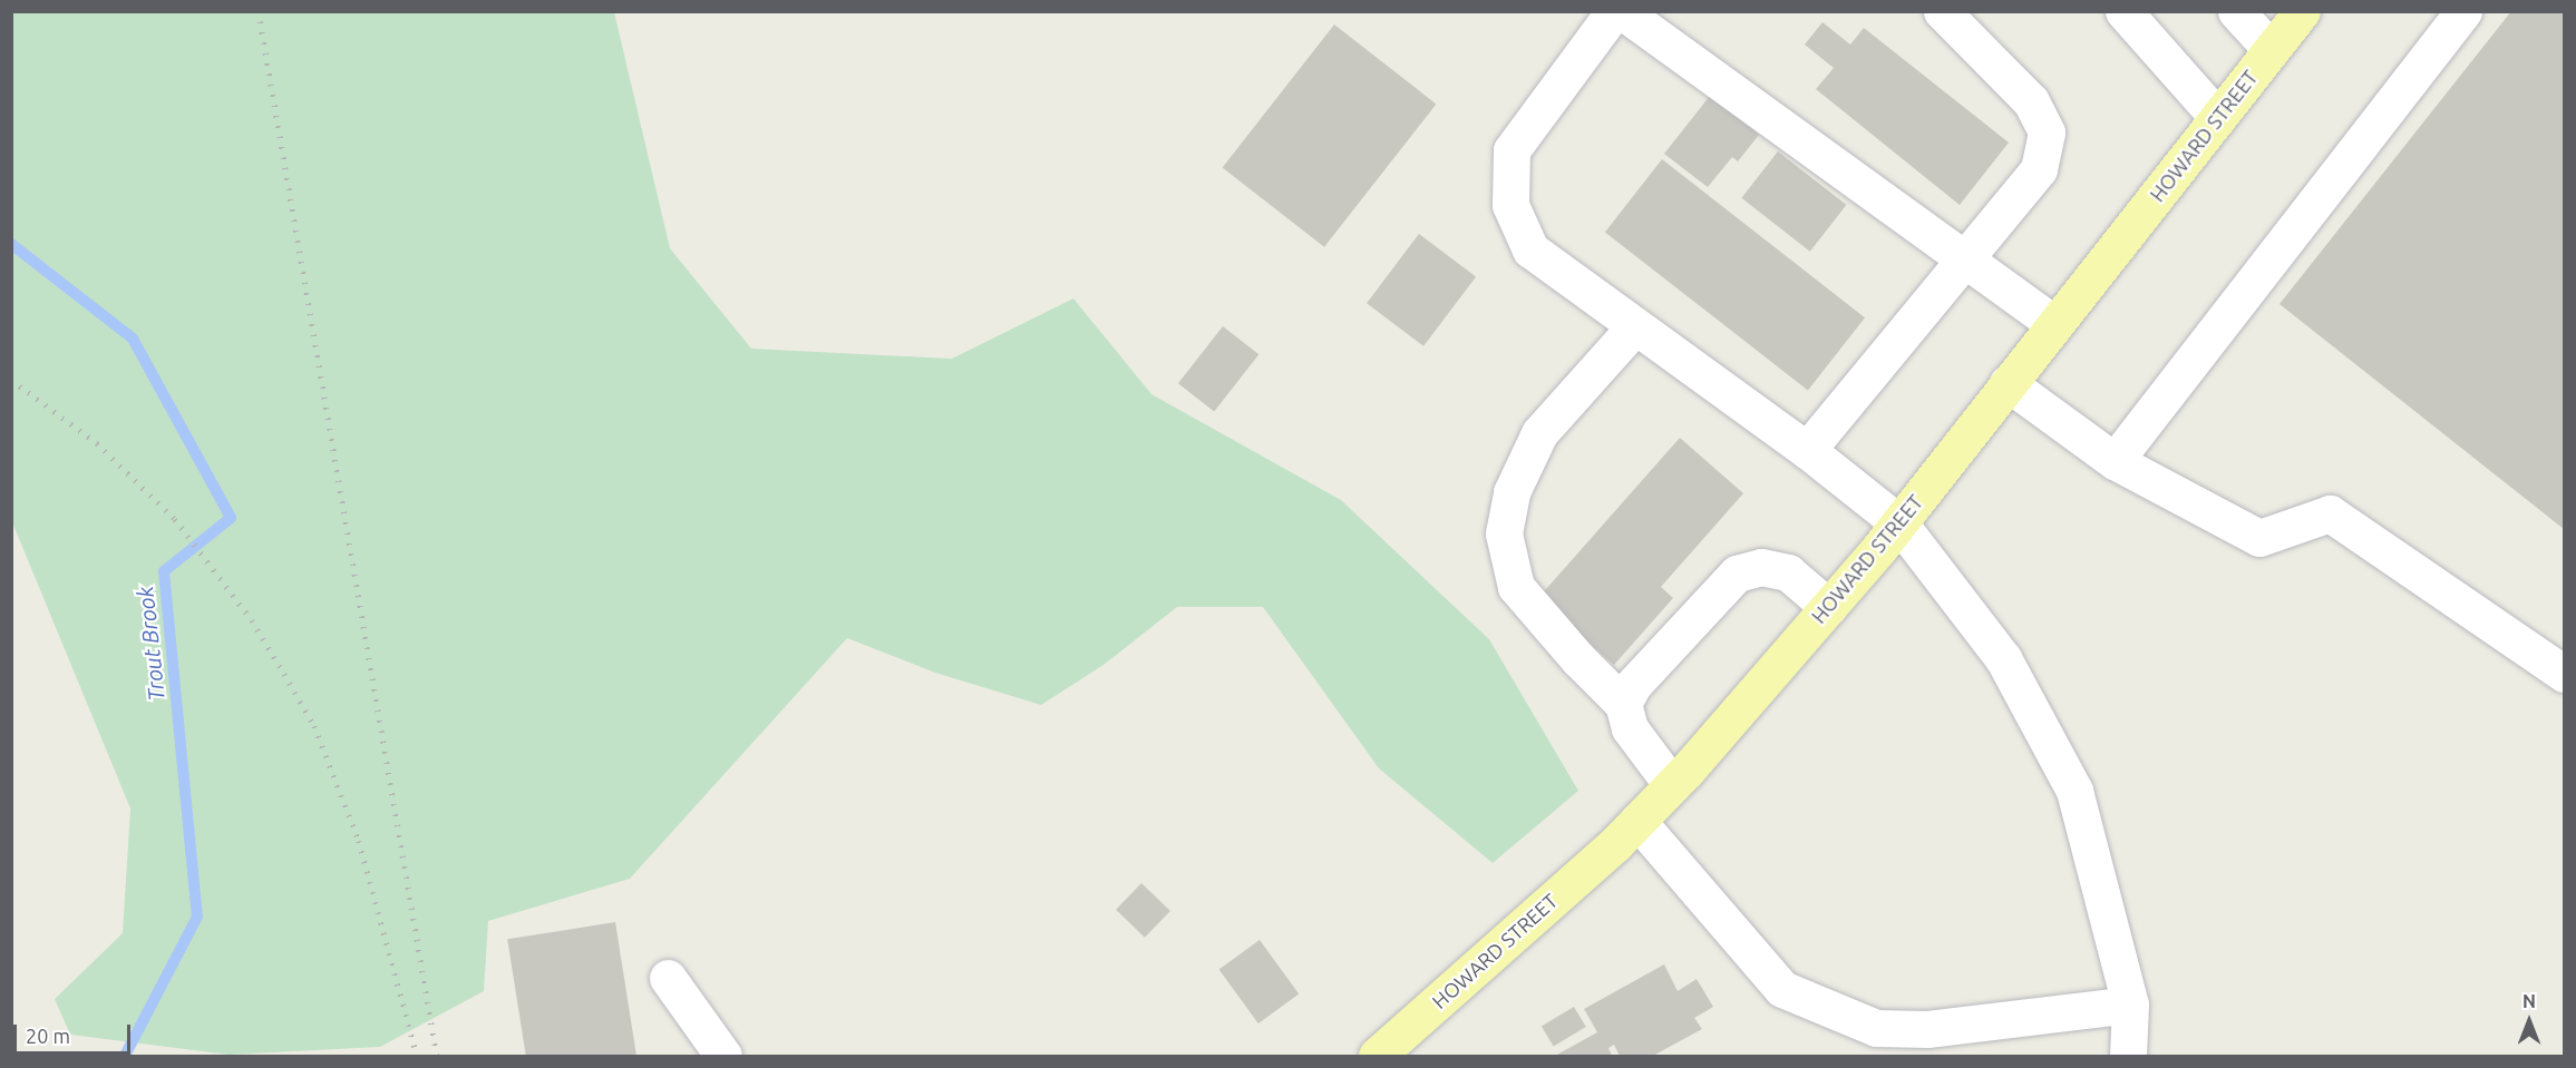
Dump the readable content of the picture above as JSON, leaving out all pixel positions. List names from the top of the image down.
{
  "streets": {
    "main road": ["HOWARD STREET"]
  },
  "water": ["Trout Brook"],
  "scale_bar": "20 m",
  "north": "top"
}
